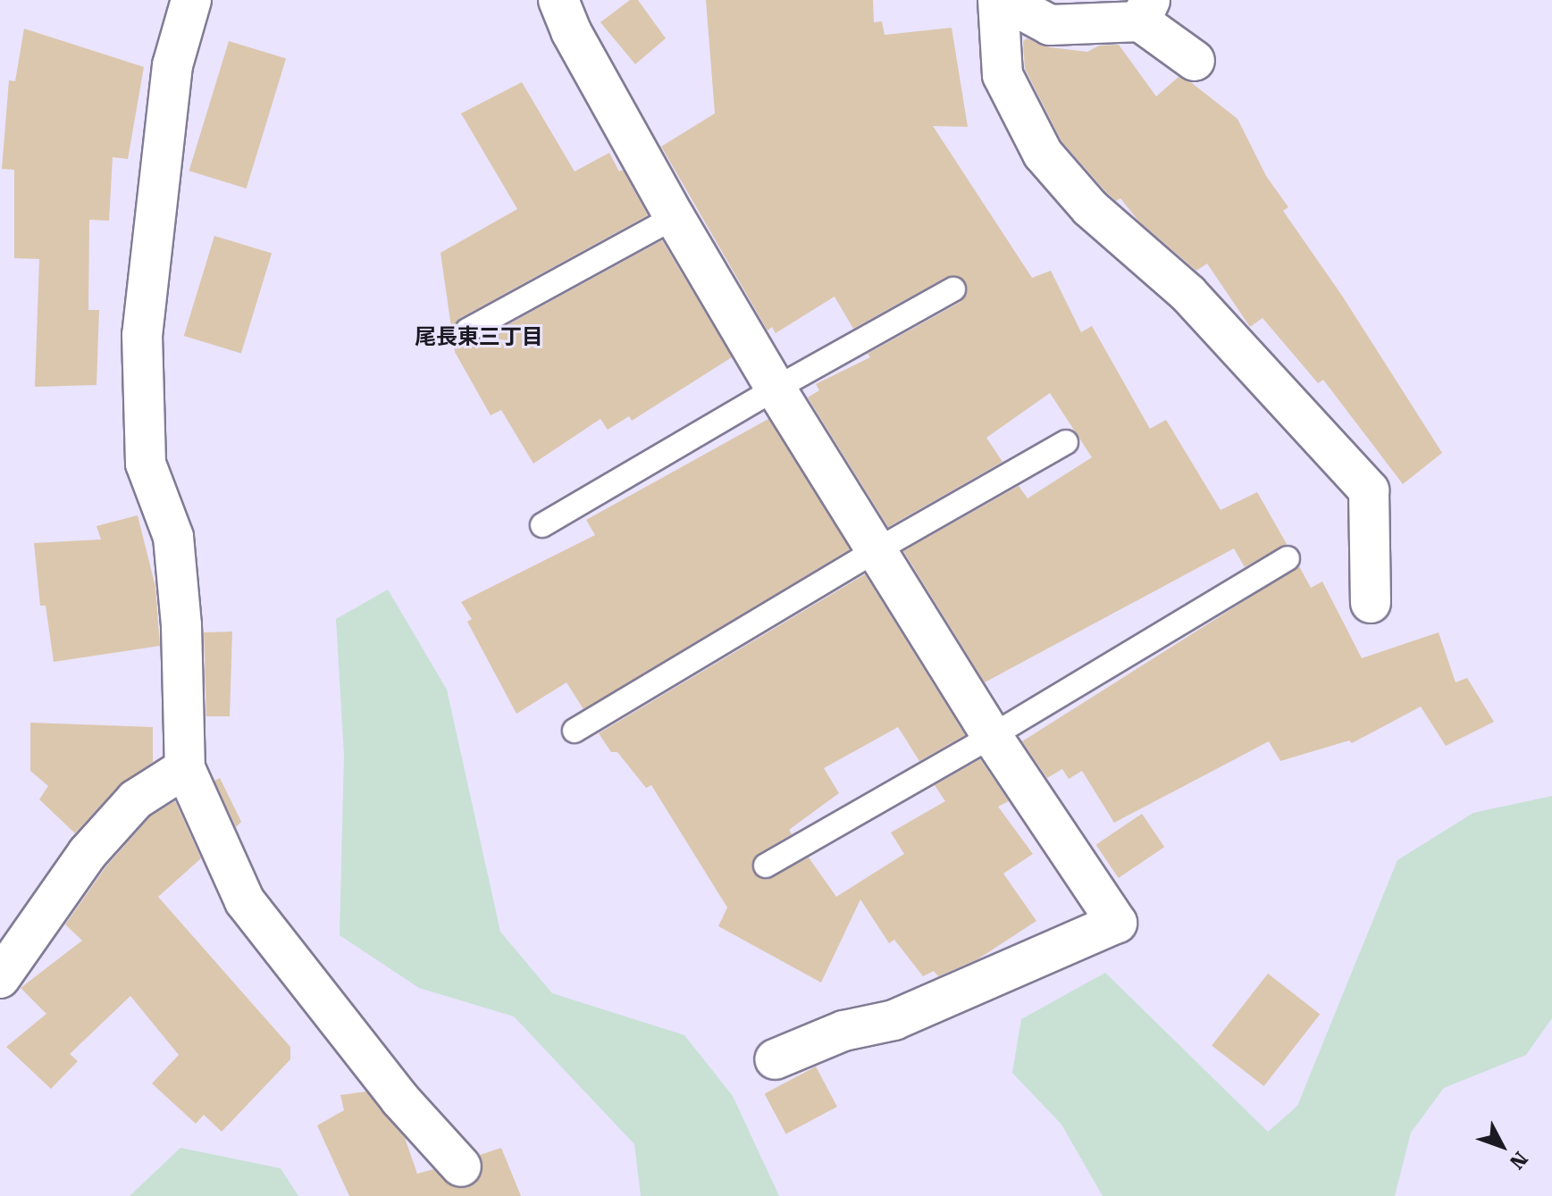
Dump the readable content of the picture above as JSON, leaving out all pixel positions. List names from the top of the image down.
{
  "districts": ["尾長東三丁目"],
  "north": "bottom right"
}
